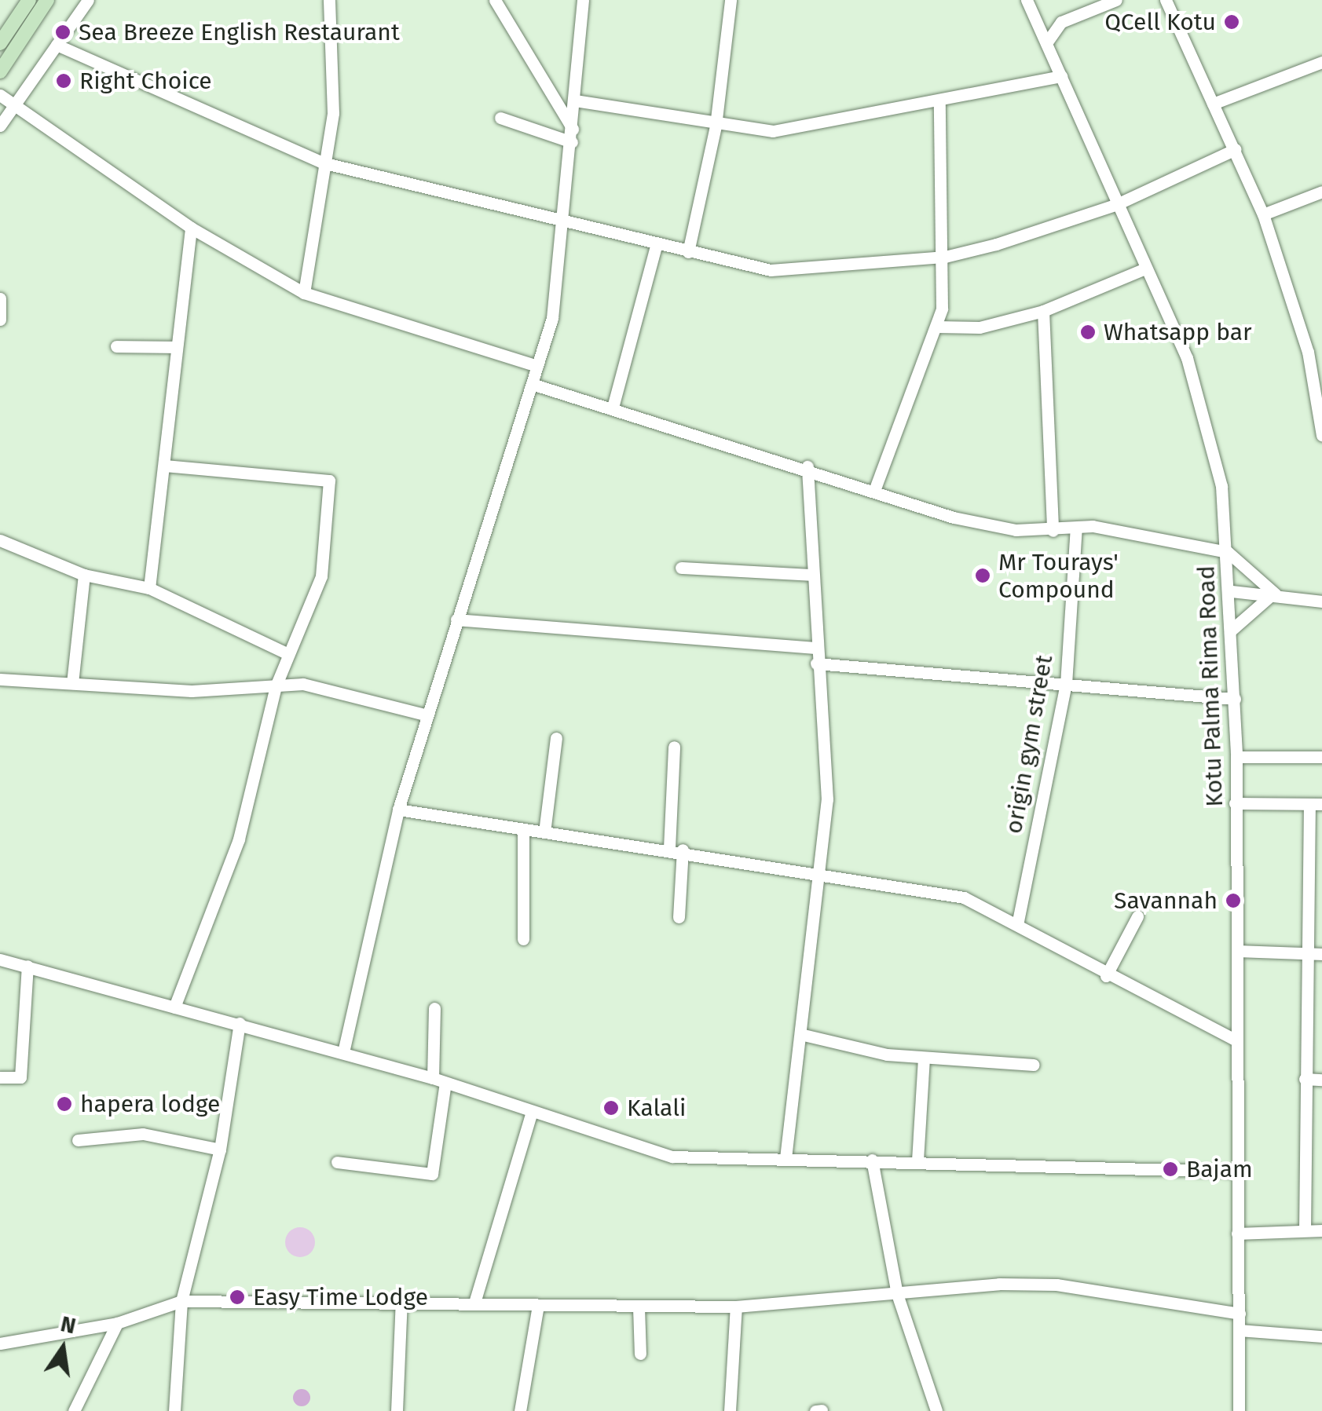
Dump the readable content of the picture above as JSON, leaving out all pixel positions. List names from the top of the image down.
{
  "streets": {
    "street": ["Kotu Palma Rima Road", "origin gym street"]
  },
  "places": [
    "QCell Kotu",
    "Sea Breeze English Restaurant",
    "Right Choice",
    "Whatsapp bar",
    "Mr Tourays' Compound",
    "Savannah",
    "hapera lodge",
    "Kalali",
    "Bajam",
    "Easy Time Lodge"
  ],
  "north": "top"
}
